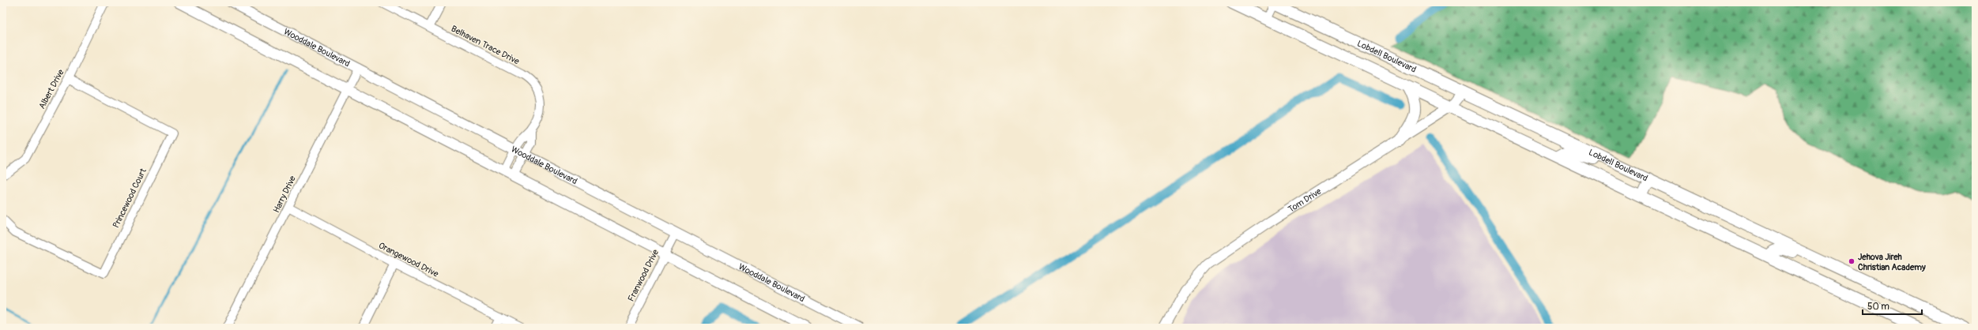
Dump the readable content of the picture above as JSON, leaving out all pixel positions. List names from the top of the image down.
{
  "streets": {
    "main road": ["Lobdell Boulevard"],
    "street": [
      "Belhaven Trace Drive",
      "Wooddale Boulevard",
      "Albert Drive",
      "Harry Drive",
      "Princewood Court",
      "Tom Drive",
      "Orangewood Drive",
      "Franwood Drive"
    ]
  },
  "crossings": [
    ["Wooddale Boulevard", "Harry Drive"],
    ["Wooddale Boulevard", "Franwood Drive"],
    ["Lobdell Boulevard", "Tom Drive"],
    ["Albert Drive", "Princewood Court"],
    ["Harry Drive", "Orangewood Drive"]
  ],
  "places": ["Jehova Jireh Christian Academy"],
  "scale_bar": "50 m"
}
